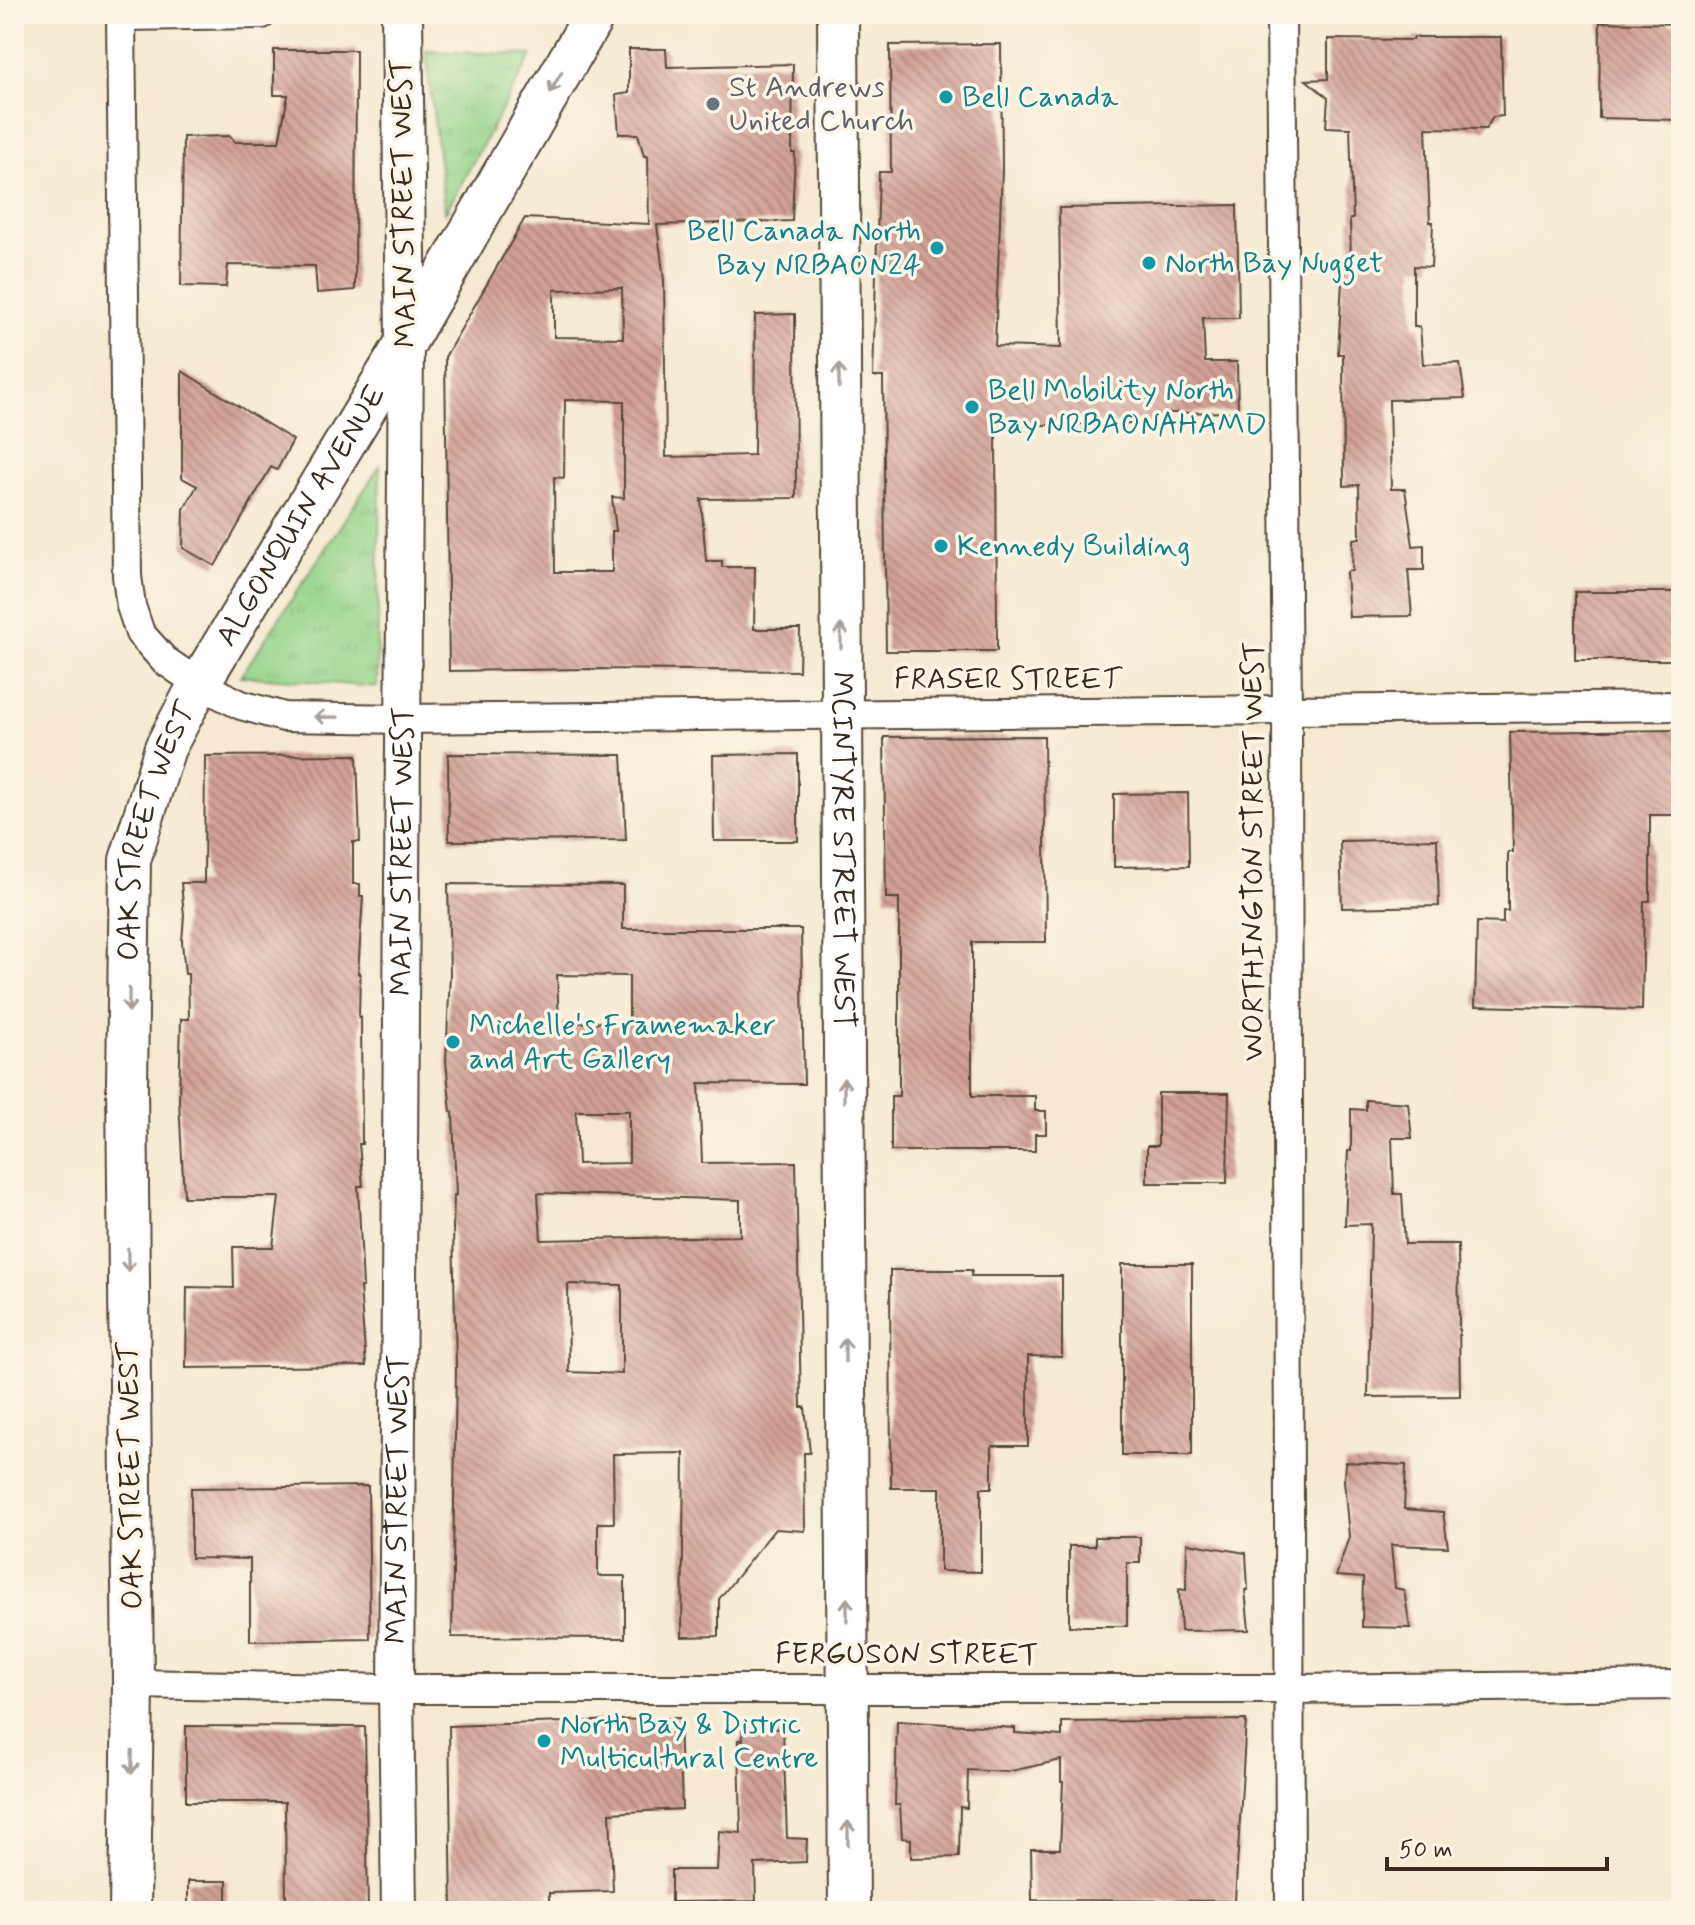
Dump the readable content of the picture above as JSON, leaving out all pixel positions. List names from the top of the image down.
{
  "streets": {
    "main road": [
      "MAIN STREET WEST",
      "ALGONQUIN AVENUE",
      "OAK STREET WEST",
      "MCINTYRE STREET WEST"
    ],
    "street": ["FRASER STREET", "WORTHINGTON STREET WEST", "FERGUSON STREET"]
  },
  "crossings": [
    ["MAIN STREET WEST", "ALGONQUIN AVENUE"],
    ["MAIN STREET WEST", "FRASER STREET"],
    ["MAIN STREET WEST", "FERGUSON STREET"],
    ["ALGONQUIN AVENUE", "FRASER STREET"],
    ["ALGONQUIN AVENUE", "OAK STREET WEST"],
    ["FRASER STREET", "OAK STREET WEST"],
    ["FRASER STREET", "MCINTYRE STREET WEST"],
    ["FRASER STREET", "WORTHINGTON STREET WEST"],
    ["OAK STREET WEST", "FERGUSON STREET"],
    ["MCINTYRE STREET WEST", "FERGUSON STREET"],
    ["WORTHINGTON STREET WEST", "FERGUSON STREET"]
  ],
  "one_way": ["ALGONQUIN AVENUE", "OAK STREET WEST", "MCINTYRE STREET WEST"],
  "places": [
    "Bell Canada",
    "St Andrews United Church",
    "Bell Canada North Bay NRBAON24",
    "North Bay Nugget",
    "Bell Mobility North Bay NRBAONAHAMD",
    "Kennedy Building",
    "Michelle's Framemaker and Art Gallery",
    "North Bay & Distric Multicultural Centre"
  ],
  "scale_bar": "50 m"
}
